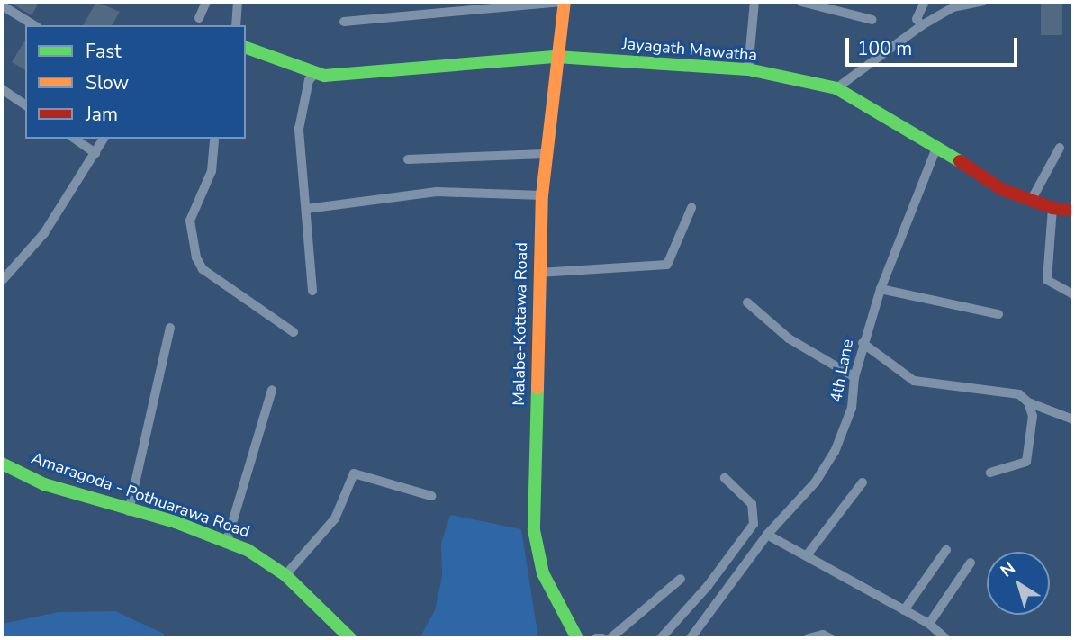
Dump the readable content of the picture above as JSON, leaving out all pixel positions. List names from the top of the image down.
{
  "streets": {
    "street": [
      "Jayagath Mawatha",
      "Malabe-Kottawa Road",
      "4th Lane",
      "Amaragoda - Pothuarawa Road"
    ]
  },
  "crossings": [
    ["Jayagath Mawatha", "Malabe-Kottawa Road"],
    ["Jayagath Mawatha", "4th Lane"]
  ],
  "legend": ["Fast", "Slow", "Jam"],
  "scale_bar": "100 m",
  "north": "top left"
}
